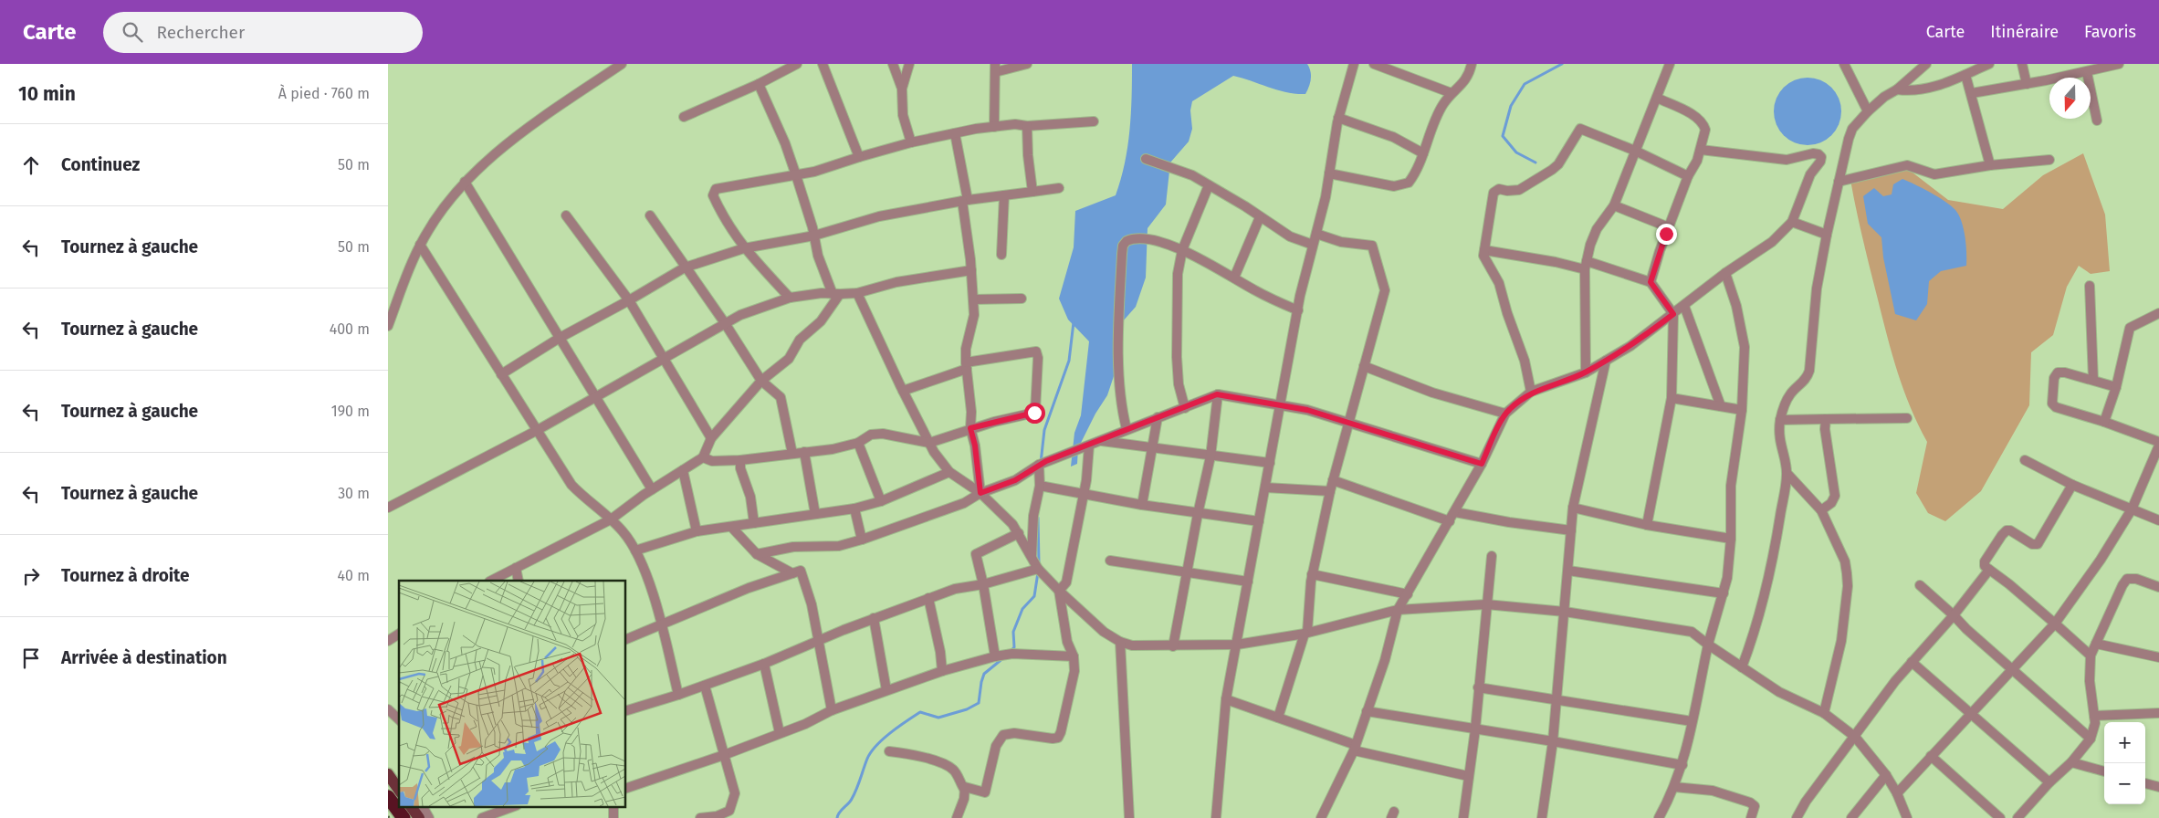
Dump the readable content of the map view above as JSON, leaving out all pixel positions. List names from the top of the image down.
{
  "north": "bottom",
  "page": {
    "header": "Carte",
    "search": "Rechercher",
    "nav": ["Carte", "Itinéraire", "Favoris"],
    "heading": ["10 min", "À pied · 760 m"],
    "list": [
      ["Continuez", "50 m"],
      ["Tournez à gauche", "50 m"],
      ["Tournez à gauche", "400 m"],
      ["Tournez à gauche", "190 m"],
      ["Tournez à gauche", "30 m"],
      ["Tournez à droite", "40 m"],
      "Arrivée à destination"
    ],
    "map_buttons": ["+", "−"]
  }
}
